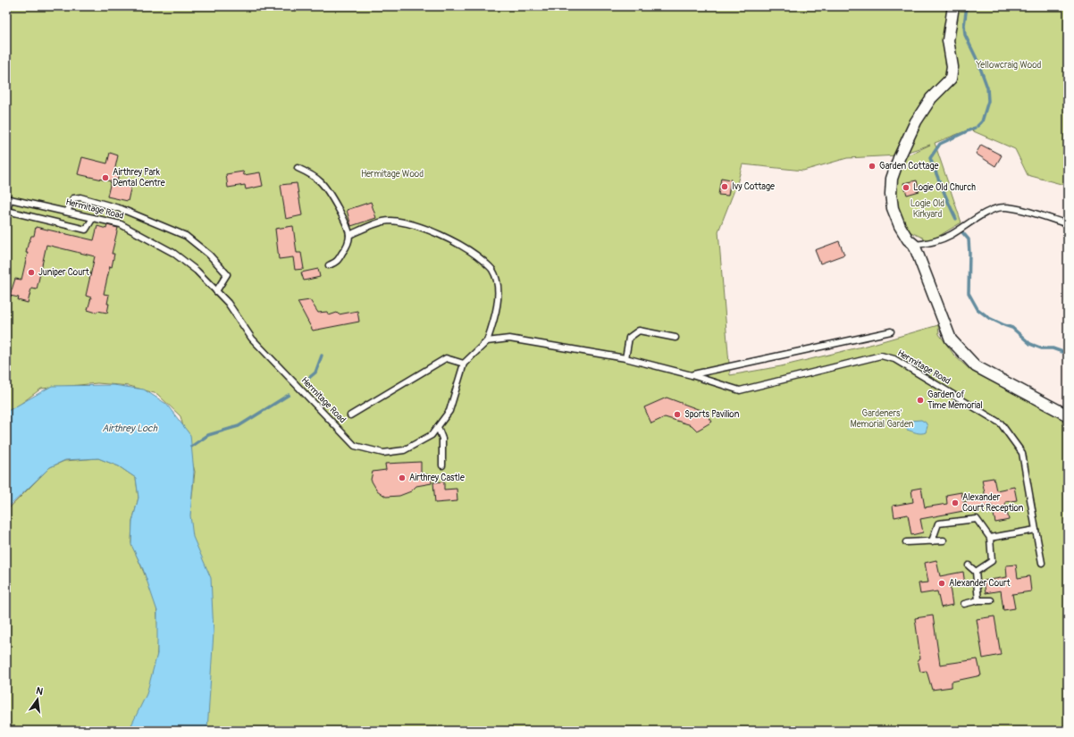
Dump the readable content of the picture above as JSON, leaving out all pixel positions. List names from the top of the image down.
{
  "streets": {
    "lane": ["Hermitage Road"]
  },
  "water": ["Airthrey Loch"],
  "parks": [
    "Yellowcraig Wood",
    "Hermitage Wood",
    "Logie Old Kirkyard",
    "Gardeners' Memorial Garden"
  ],
  "places": [
    "Garden Cottage",
    "Airthrey Park Dental Centre",
    "Ivy Cottage",
    "Logie Old Church",
    "Juniper Court",
    "Garden of Time Memorial",
    "Sports Pavilion",
    "Airthrey Castle",
    "Alexander Court Reception",
    "Alexander Court"
  ],
  "north": "top"
}
